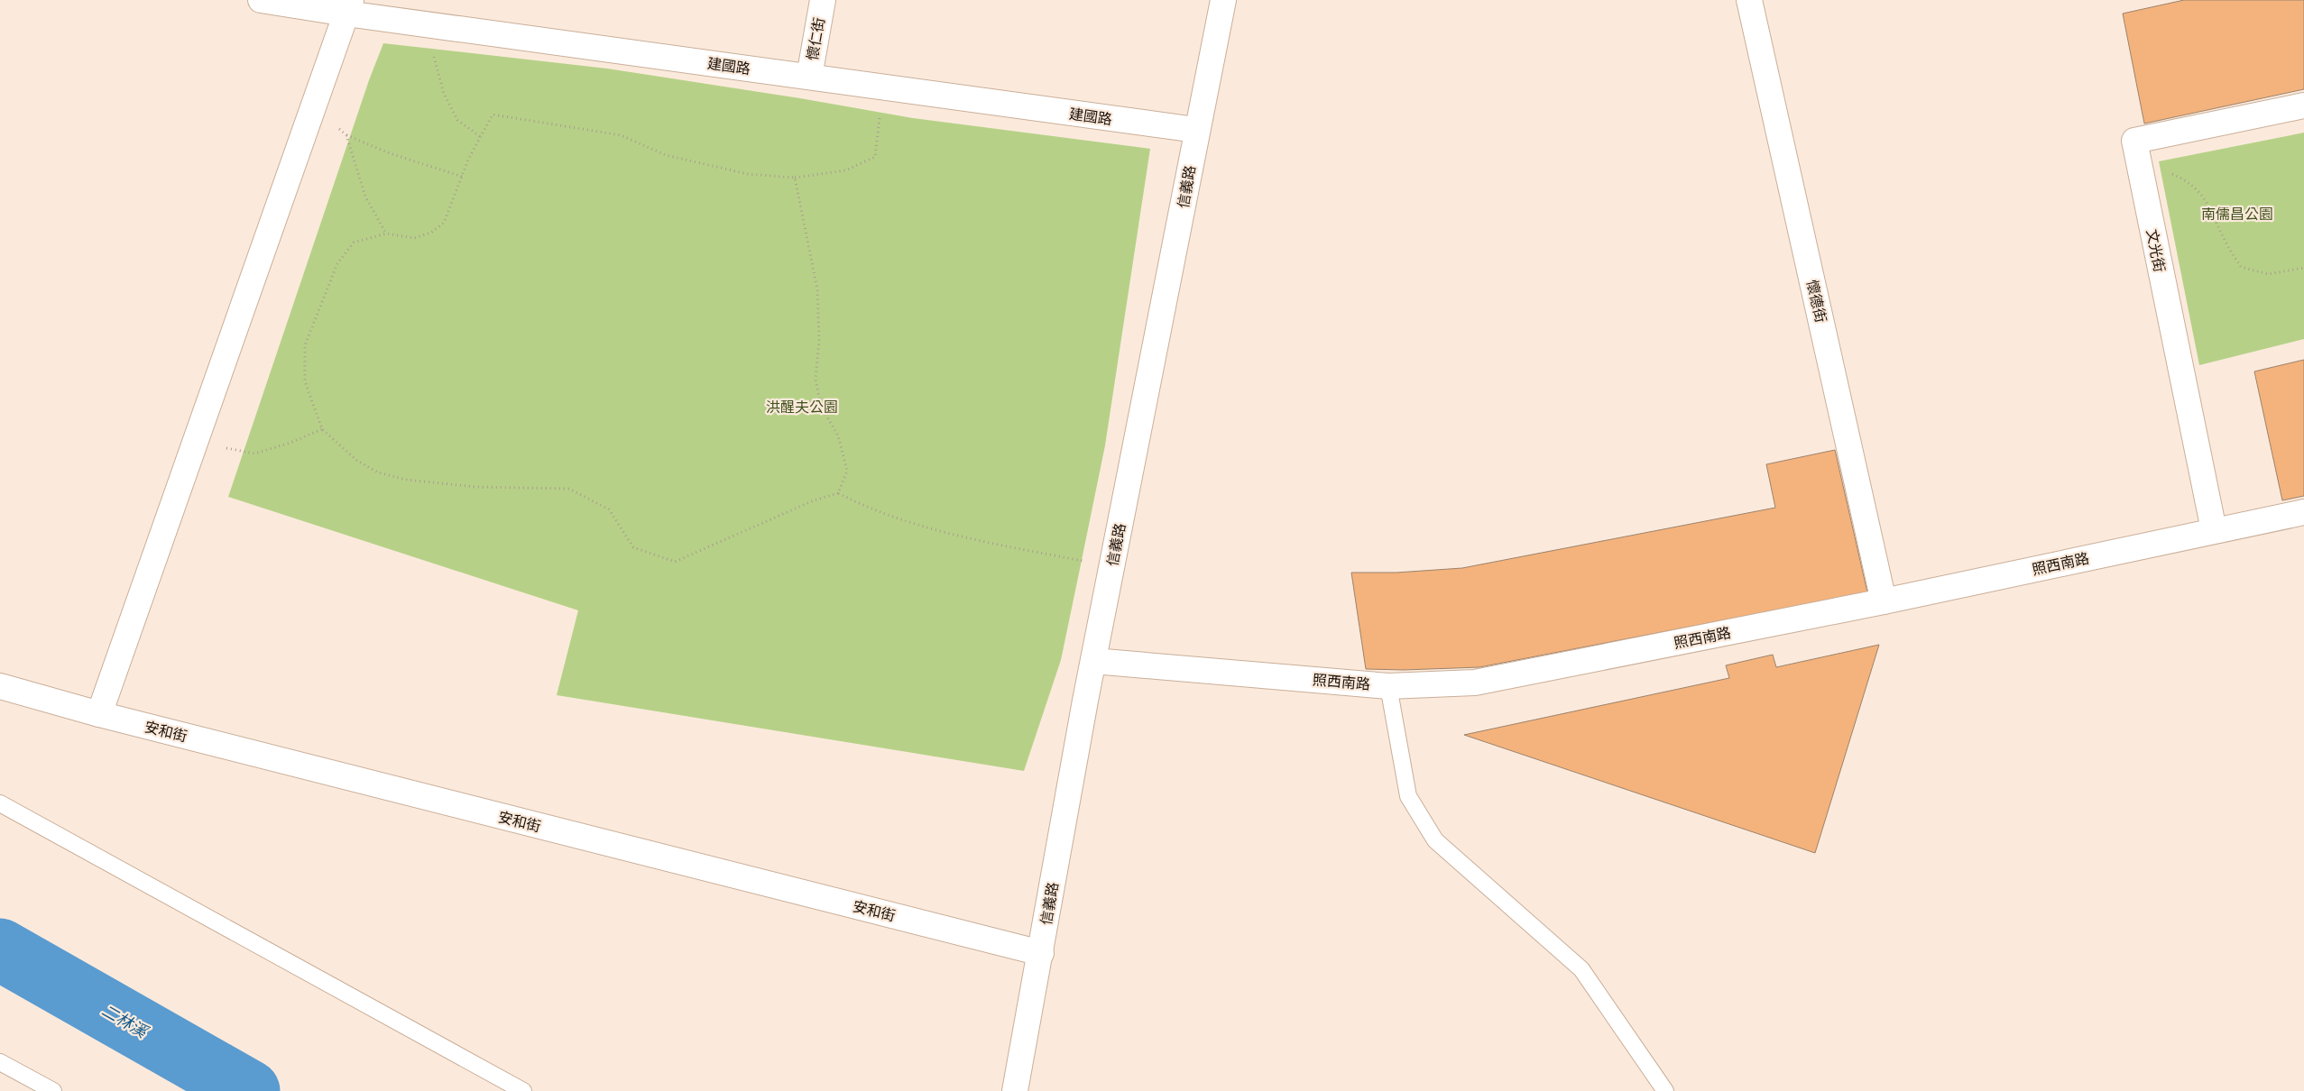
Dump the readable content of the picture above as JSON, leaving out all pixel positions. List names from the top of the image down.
{
  "streets": {
    "street": [
      "懷仁街",
      "建國路",
      "信義路",
      "文光街",
      "懷德街",
      "照西南路",
      "安和街"
    ]
  },
  "crossings": [
    ["懷仁街", "建國路"],
    ["建國路", "信義路"],
    ["信義路", "照西南路"],
    ["信義路", "安和街"],
    ["文光街", "照西南路"],
    ["懷德街", "照西南路"]
  ],
  "water": ["二林溪"],
  "parks": ["南儒昌公園", "洪醒夫公園"]
}
